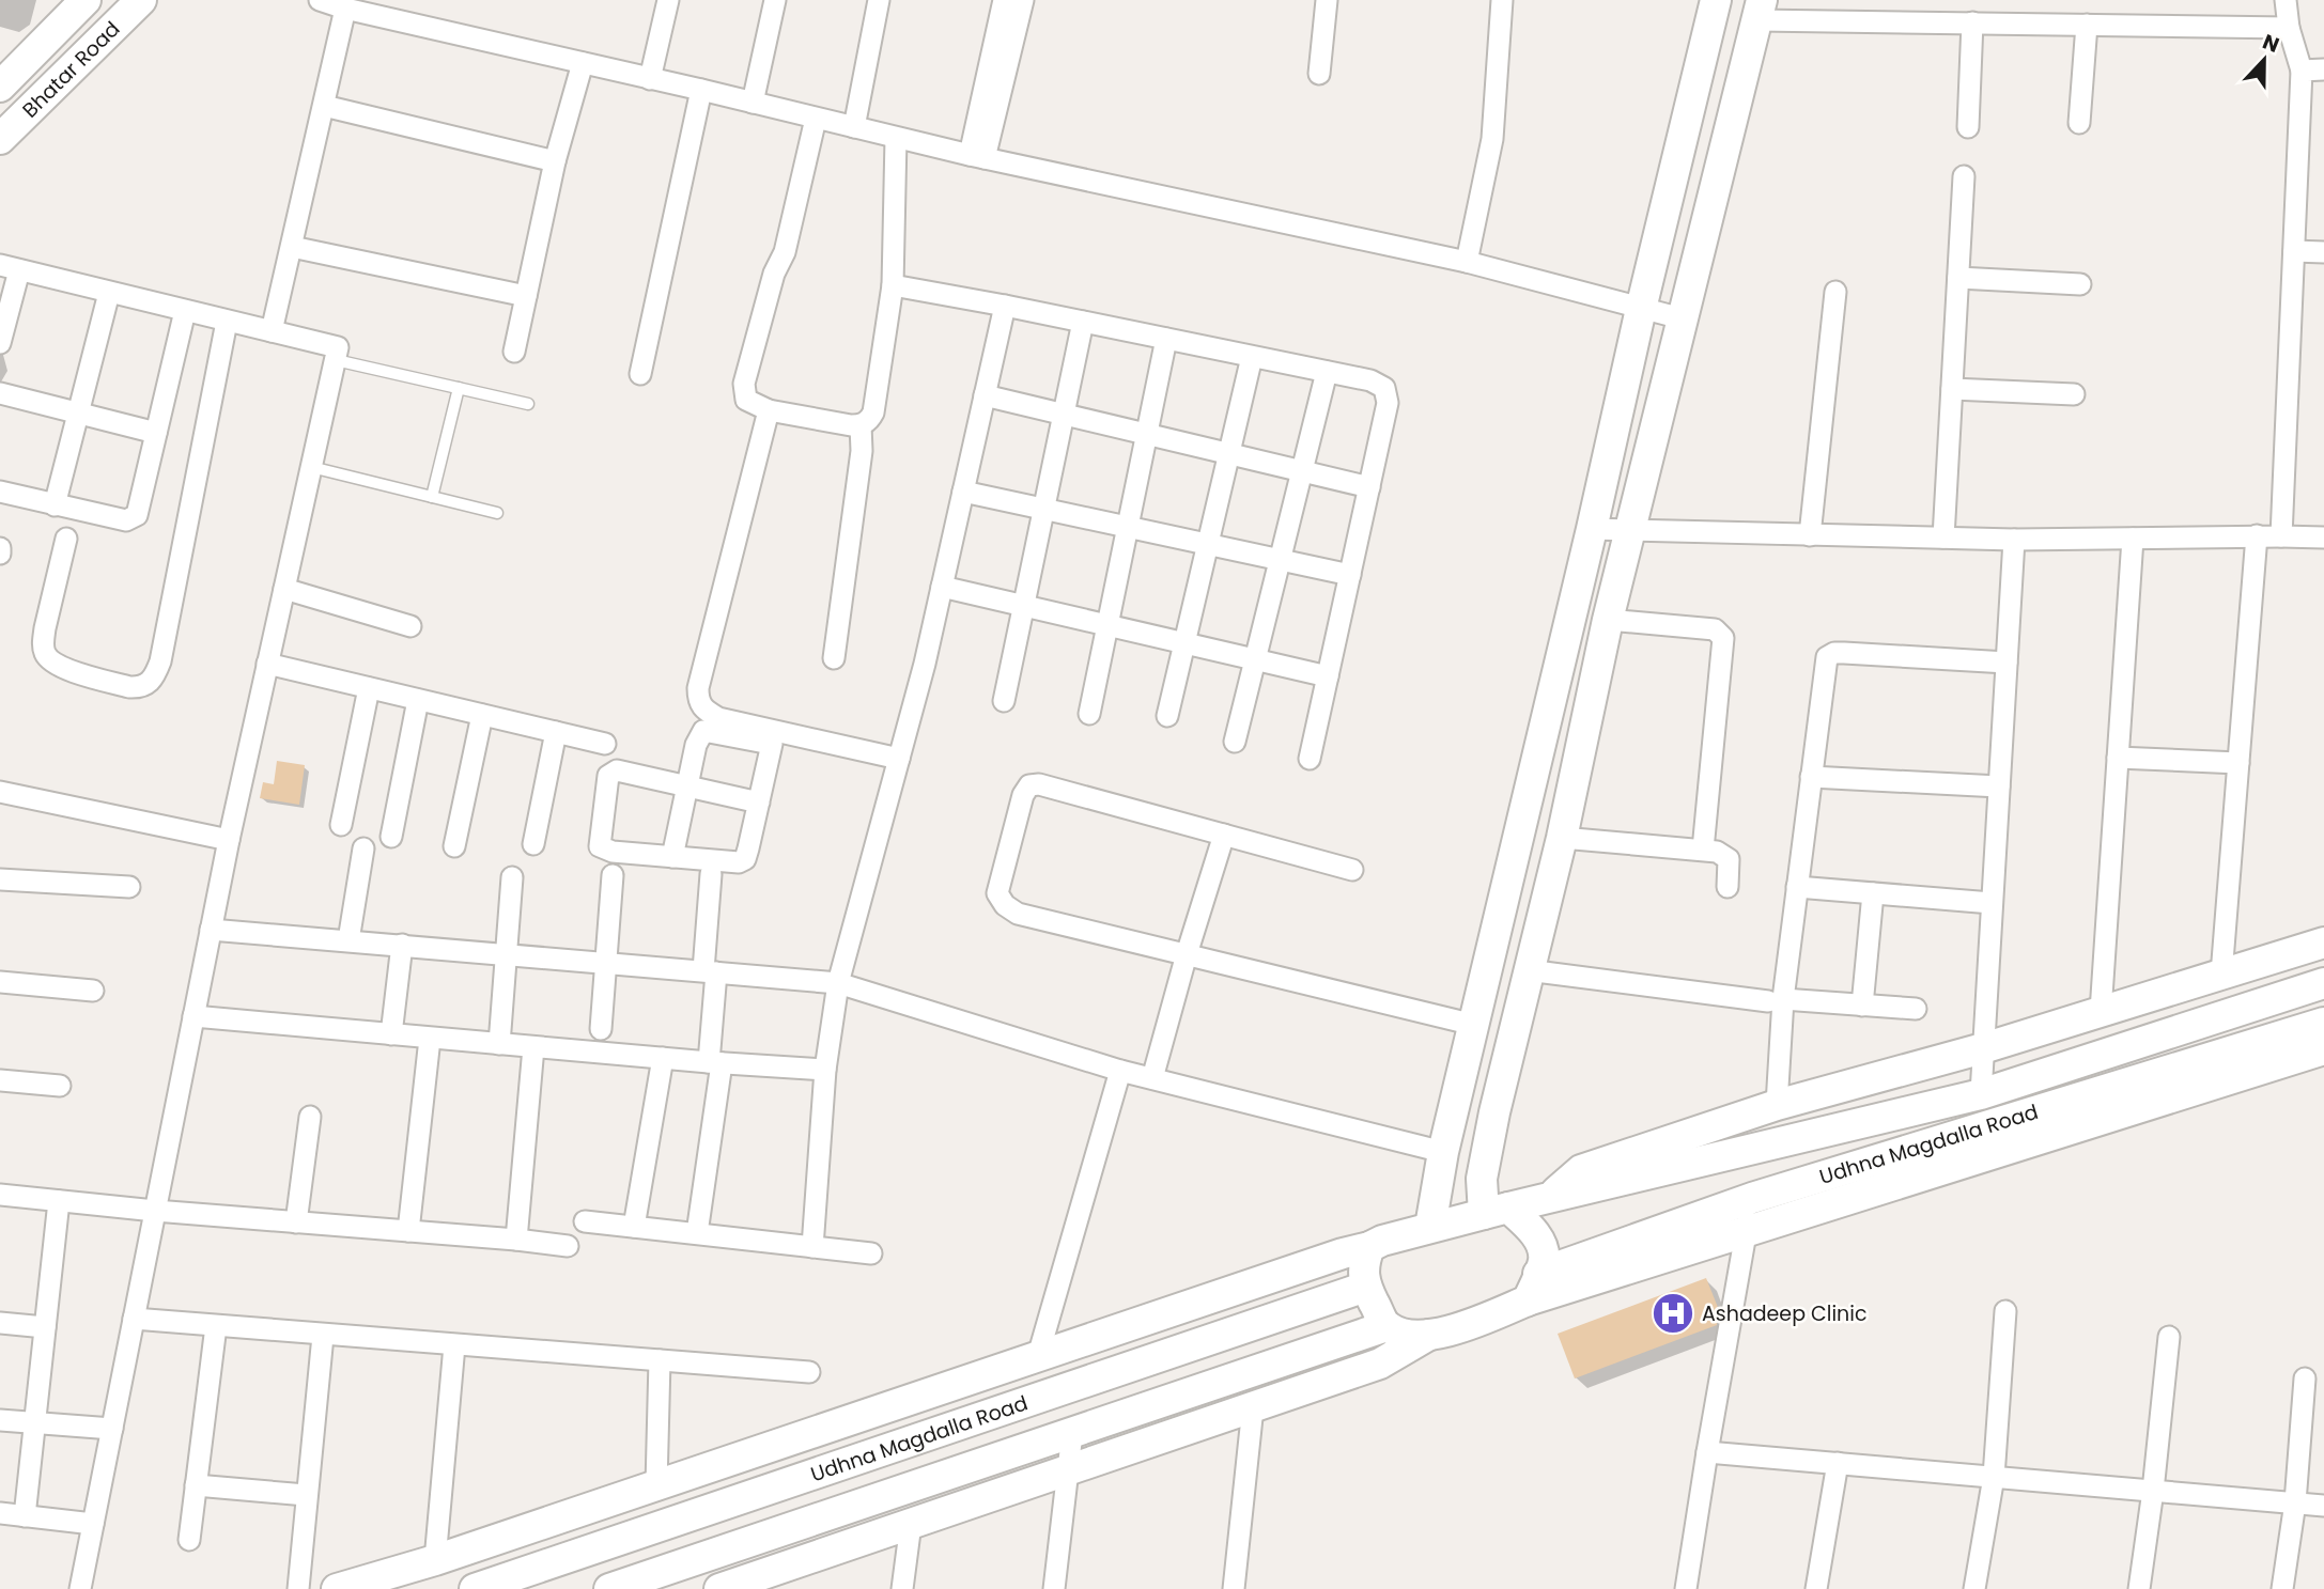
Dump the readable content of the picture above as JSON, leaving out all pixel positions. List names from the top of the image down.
{
  "streets": {
    "street": ["Bhatar Road", "Udhna Magdalla Road"]
  },
  "places": {
    "hospital": ["Ashadeep Clinic"]
  },
  "north": "top"
}
